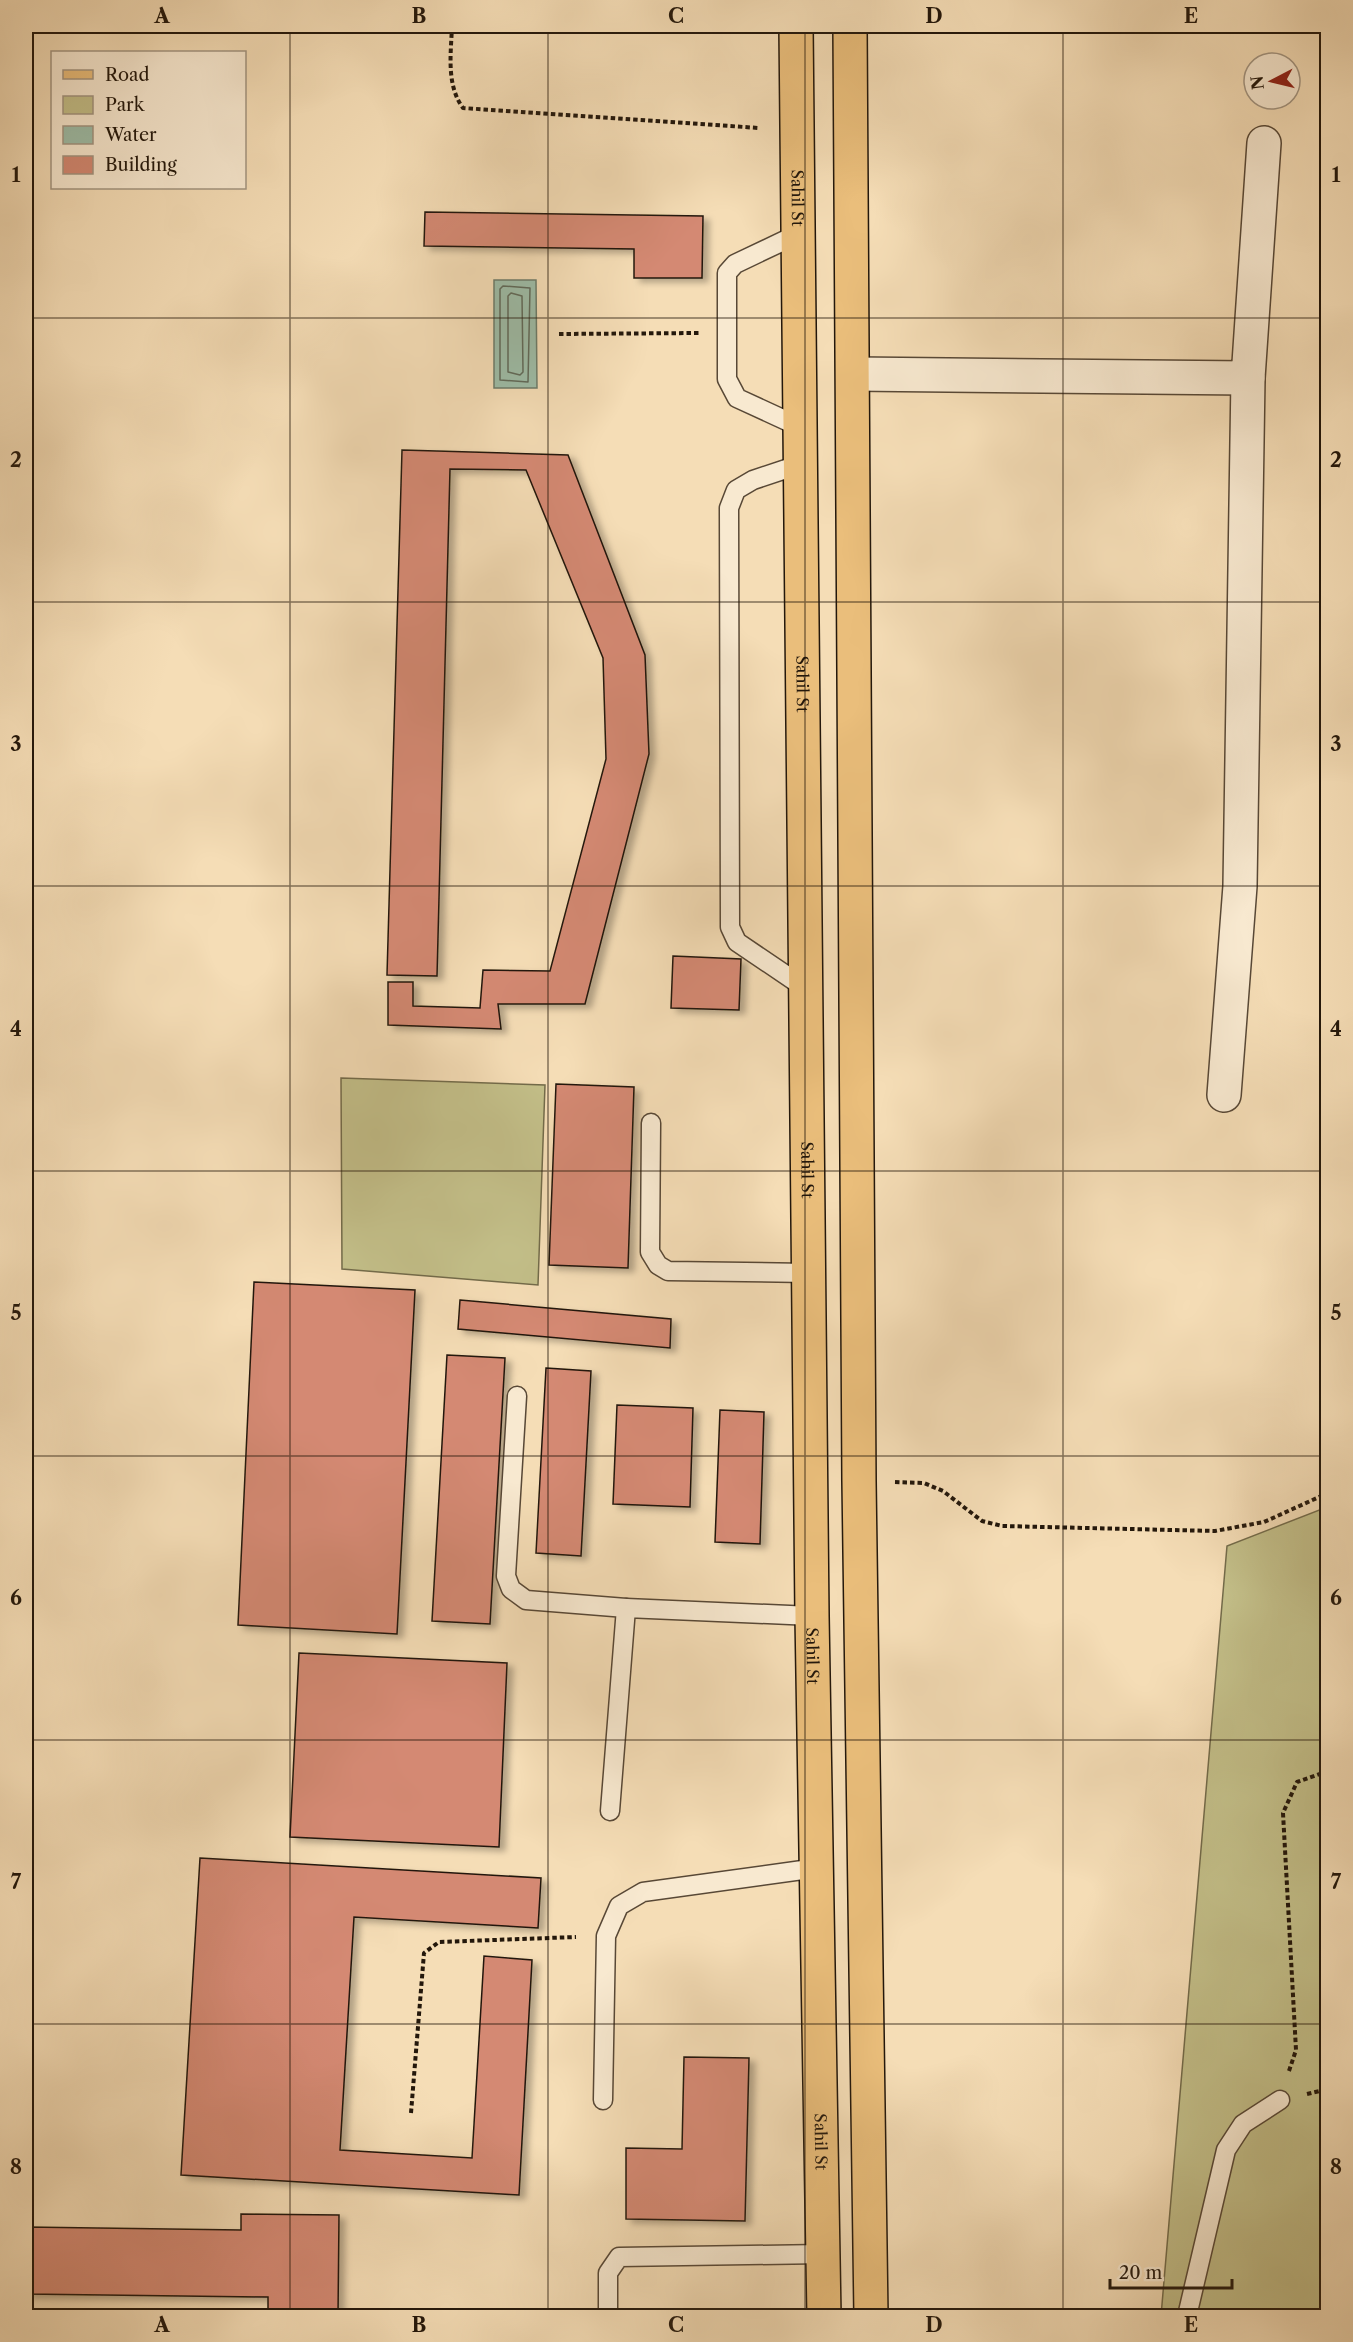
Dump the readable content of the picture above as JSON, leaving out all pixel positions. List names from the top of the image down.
{
  "streets": {
    "main road": ["Sahil St"]
  },
  "legend": [
    "Road",
    "Park",
    "Water",
    "Building"
  ],
  "scale_bar": "20 m",
  "north": "left",
  "grid": {
    "columns": [
      "A",
      "B",
      "C",
      "D",
      "E"
    ],
    "rows": [
      "1",
      "2",
      "3",
      "4",
      "5",
      "6",
      "7",
      "8"
    ]
  }
}
